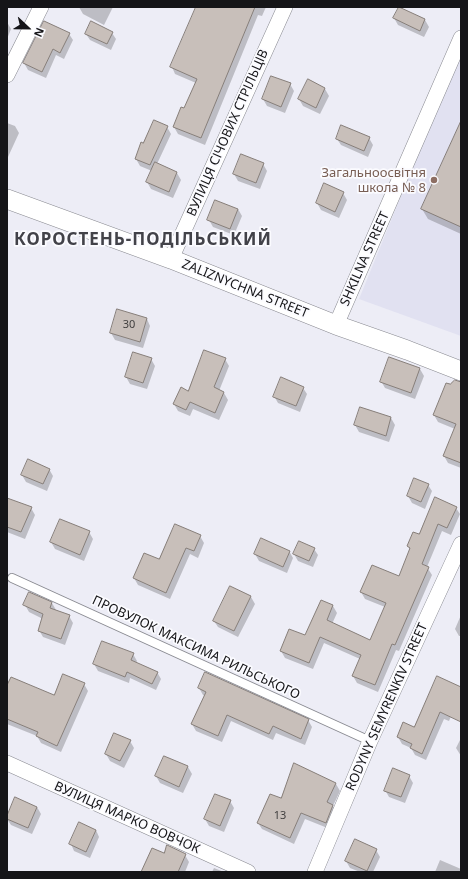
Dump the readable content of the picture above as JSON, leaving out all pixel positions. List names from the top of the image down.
{
  "streets": {
    "street": [
      "ВУЛИЦЯ СІЧОВИХ СТРІЛЬЦІВ",
      "SHKILNA STREET",
      "ZALIZNYCHNA STREET",
      "RODYNY SEMYRENKIV STREET",
      "ВУЛИЦЯ МАРКО ВОВЧОК"
    ],
    "lane": ["ПРОВУЛОК МАКСИМА РИЛЬСЬКОГО"]
  },
  "crossings": [
    ["ВУЛИЦЯ СІЧОВИХ СТРІЛЬЦІВ", "ZALIZNYCHNA STREET"],
    ["SHKILNA STREET", "ZALIZNYCHNA STREET"],
    ["ПРОВУЛОК МАКСИМА РИЛЬСЬКОГО", "RODYNY SEMYRENKIV STREET"]
  ],
  "districts": ["КОРОСТЕНЬ-ПОДІЛЬСЬКИЙ"],
  "places": ["Загальноосвітня школа № 8"],
  "house_numbers": ["30", "13"],
  "north": "right"
}
